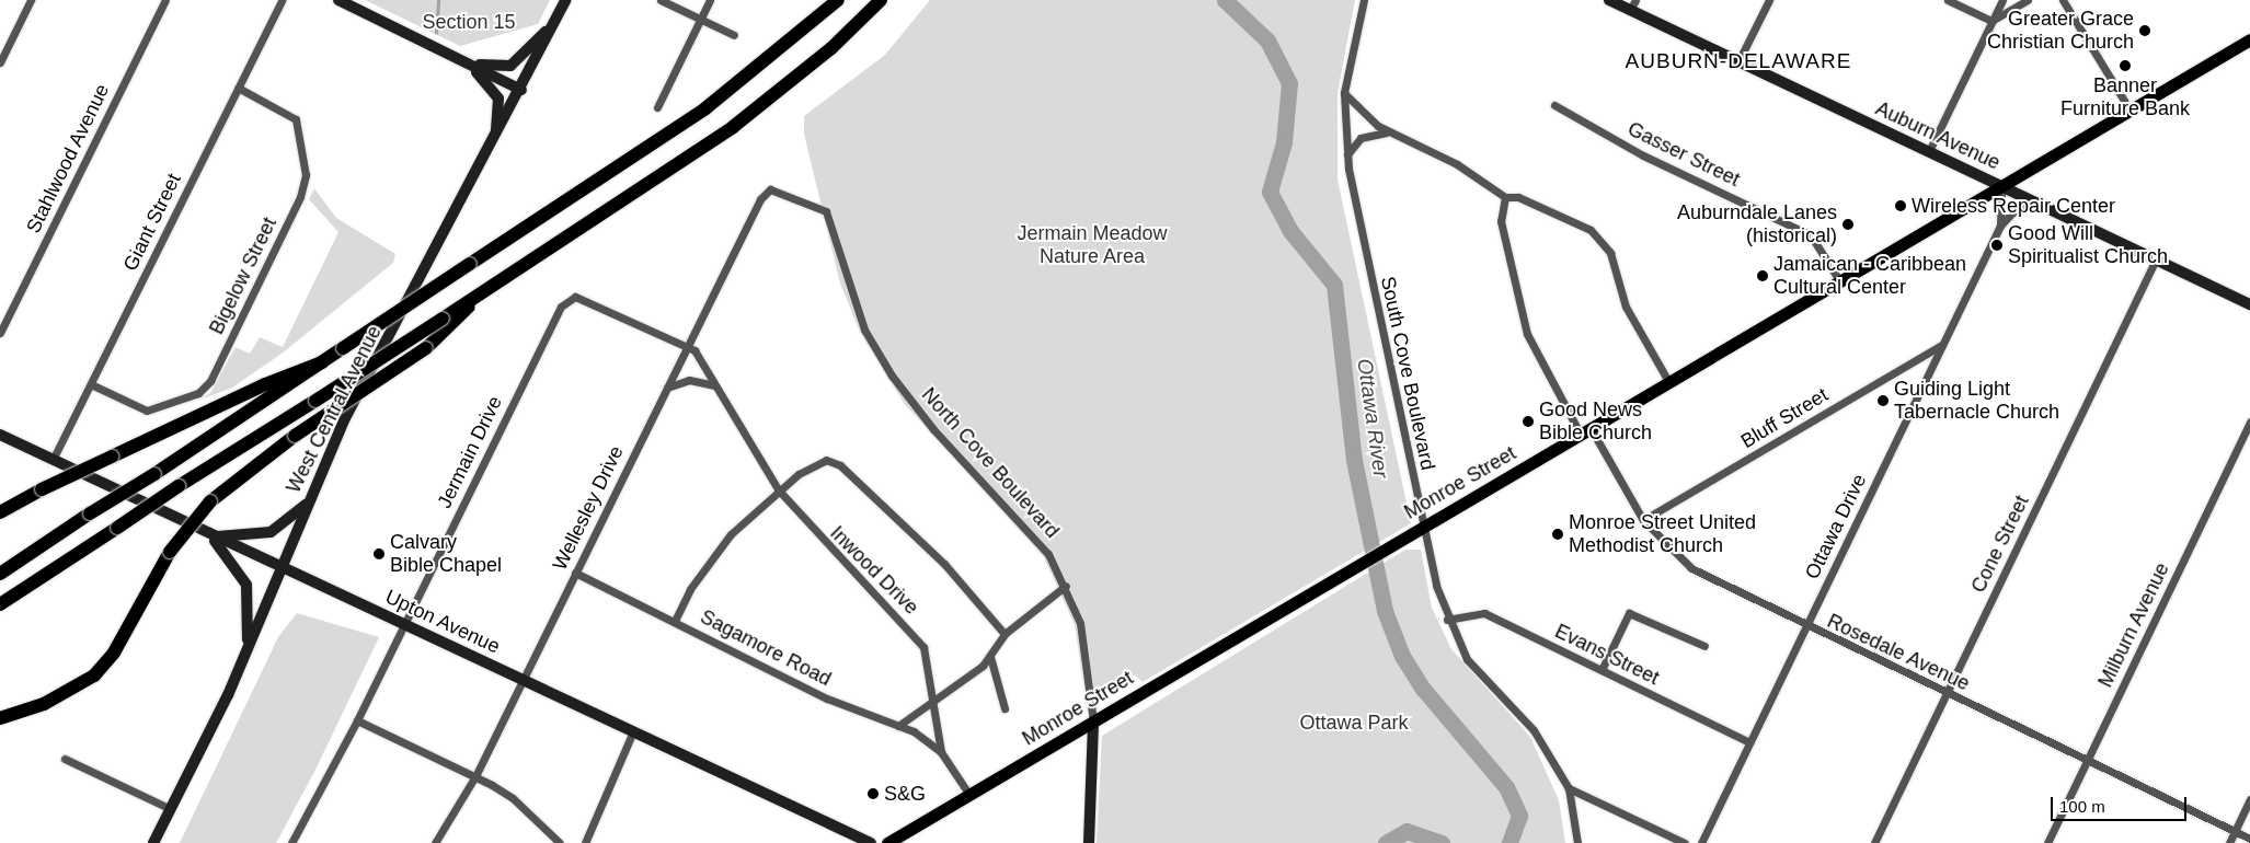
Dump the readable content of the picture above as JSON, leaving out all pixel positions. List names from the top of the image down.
{
  "streets": {
    "main road": ["Monroe Street"],
    "street": [
      "Auburn Avenue",
      "Gasser Street",
      "Stahlwood Avenue",
      "Giant Street",
      "Bigelow Street",
      "South Cove Boulevard",
      "West Central Avenue",
      "Bluff Street",
      "Jermain Drive",
      "North Cove Boulevard",
      "Wellesley Drive",
      "Ottawa Drive",
      "Cone Street",
      "Inwood Drive",
      "Upton Avenue",
      "Milburn Avenue",
      "Sagamore Road",
      "Rosedale Avenue",
      "Evans Street"
    ]
  },
  "crossings": [
    ["Auburn Avenue", "Monroe Street"],
    ["Auburn Avenue", "Ottawa Drive"],
    ["Auburn Avenue", "Cone Street"],
    ["Gasser Street", "Monroe Street"],
    ["Giant Street", "Bigelow Street"],
    ["Giant Street", "Upton Avenue"],
    ["South Cove Boulevard", "Monroe Street"],
    ["South Cove Boulevard", "Evans Street"],
    ["West Central Avenue", "Upton Avenue"],
    ["Bluff Street", "Ottawa Drive"],
    ["Bluff Street", "Rosedale Avenue"],
    ["Jermain Drive", "Inwood Drive"],
    ["Jermain Drive", "Upton Avenue"],
    ["North Cove Boulevard", "Monroe Street"],
    ["North Cove Boulevard", "Wellesley Drive"],
    ["Monroe Street", "Ottawa Drive"],
    ["Monroe Street", "Inwood Drive"],
    ["Monroe Street", "Rosedale Avenue"],
    ["Wellesley Drive", "Inwood Drive"],
    ["Wellesley Drive", "Upton Avenue"],
    ["Wellesley Drive", "Sagamore Road"],
    ["Ottawa Drive", "Rosedale Avenue"],
    ["Ottawa Drive", "Evans Street"],
    ["Cone Street", "Rosedale Avenue"],
    ["Inwood Drive", "Sagamore Road"],
    ["Milburn Avenue", "Rosedale Avenue"]
  ],
  "districts": ["AUBURN-DELAWARE"],
  "water": ["Ottawa River"],
  "parks": ["Section 15", "Jermain Meadow Nature Area", "Ottawa Park"],
  "places": [
    "Greater Grace Christian Church",
    "Banner Furniture Bank",
    "Wireless Repair Center",
    "Auburndale Lanes (historical)",
    "Good Will Spiritualist Church",
    "Jamaican - Caribbean Cultural Center",
    "Guiding Light Tabernacle Church",
    "Good News Bible Church",
    "Monroe Street United Methodist Church",
    "Calvary Bible Chapel",
    "S&G"
  ],
  "scale_bar": "100 m"
}
